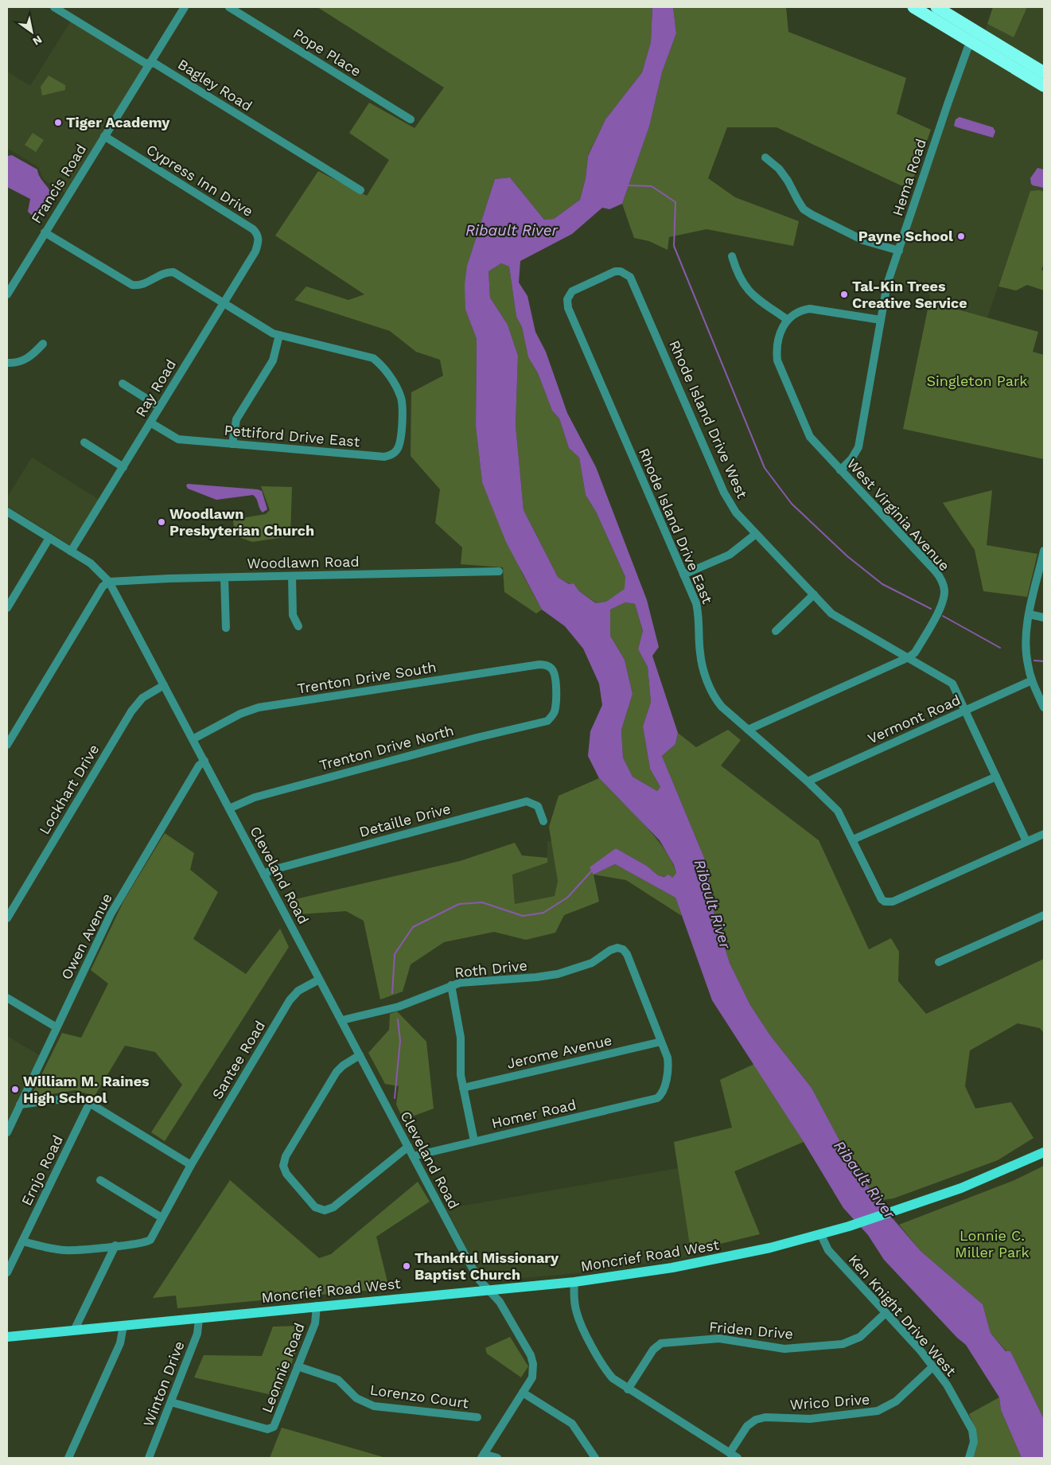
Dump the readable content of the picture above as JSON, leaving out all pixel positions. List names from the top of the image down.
{
  "streets": {
    "main road": ["Moncrief Road West"],
    "street": [
      "Pope Place",
      "Bagley Road",
      "Hema Road",
      "Cypress Inn Drive",
      "Francis Road",
      "Ray Road",
      "Rhode Island Drive West",
      "Pettiford Drive East",
      "West Virginia Avenue",
      "Rhode Island Drive East",
      "Woodlawn Road",
      "Trenton Drive South",
      "Vermont Road",
      "Trenton Drive North",
      "Lockhart Drive",
      "Detaille Drive",
      "Cleveland Road",
      "Owen Avenue",
      "Roth Drive",
      "Jerome Avenue",
      "Santee Road",
      "Homer Road",
      "Ernjo Road",
      "Ken Knight Drive West",
      "Friden Drive",
      "Leonnie Road",
      "Winton Drive",
      "Lorenzo Court",
      "Wrico Drive"
    ]
  },
  "crossings": [
    ["Bagley Road", "Francis Road"],
    ["Hema Road", "West Virginia Avenue"],
    ["Cypress Inn Drive", "Francis Road"],
    ["Cypress Inn Drive", "Ray Road"],
    ["Francis Road", "Pettiford Drive East"],
    ["Ray Road", "Pettiford Drive East"],
    ["Ray Road", "Cleveland Road"],
    ["Rhode Island Drive West", "West Virginia Avenue"],
    ["Rhode Island Drive West", "Rhode Island Drive East"],
    ["Rhode Island Drive West", "Vermont Road"],
    ["West Virginia Avenue", "Rhode Island Drive East"],
    ["Rhode Island Drive East", "Vermont Road"],
    ["Woodlawn Road", "Cleveland Road"],
    ["Trenton Drive South", "Trenton Drive North"],
    ["Trenton Drive South", "Cleveland Road"],
    ["Trenton Drive North", "Cleveland Road"],
    ["Lockhart Drive", "Cleveland Road"],
    ["Detaille Drive", "Cleveland Road"],
    ["Cleveland Road", "Owen Avenue"],
    ["Cleveland Road", "Roth Drive"],
    ["Cleveland Road", "Santee Road"],
    ["Cleveland Road", "Homer Road"],
    ["Cleveland Road", "Moncrief Road West"],
    ["Roth Drive", "Jerome Avenue"],
    ["Roth Drive", "Homer Road"],
    ["Jerome Avenue", "Homer Road"],
    ["Moncrief Road West", "Ken Knight Drive West"],
    ["Moncrief Road West", "Leonnie Road"],
    ["Moncrief Road West", "Winton Drive"],
    ["Ken Knight Drive West", "Friden Drive"],
    ["Ken Knight Drive West", "Wrico Drive"],
    ["Leonnie Road", "Winton Drive"],
    ["Leonnie Road", "Lorenzo Court"]
  ],
  "water": ["Ribault River"],
  "parks": ["Singleton Park", "Lonnie C. Miller Park"],
  "places": [
    "Tiger Academy",
    "Payne School",
    "Tal-Kin Trees Creative Service",
    "Woodlawn Presbyterian Church",
    "William M. Raines High School",
    "Thankful Missionary Baptist Church"
  ],
  "north": "bottom right"
}
